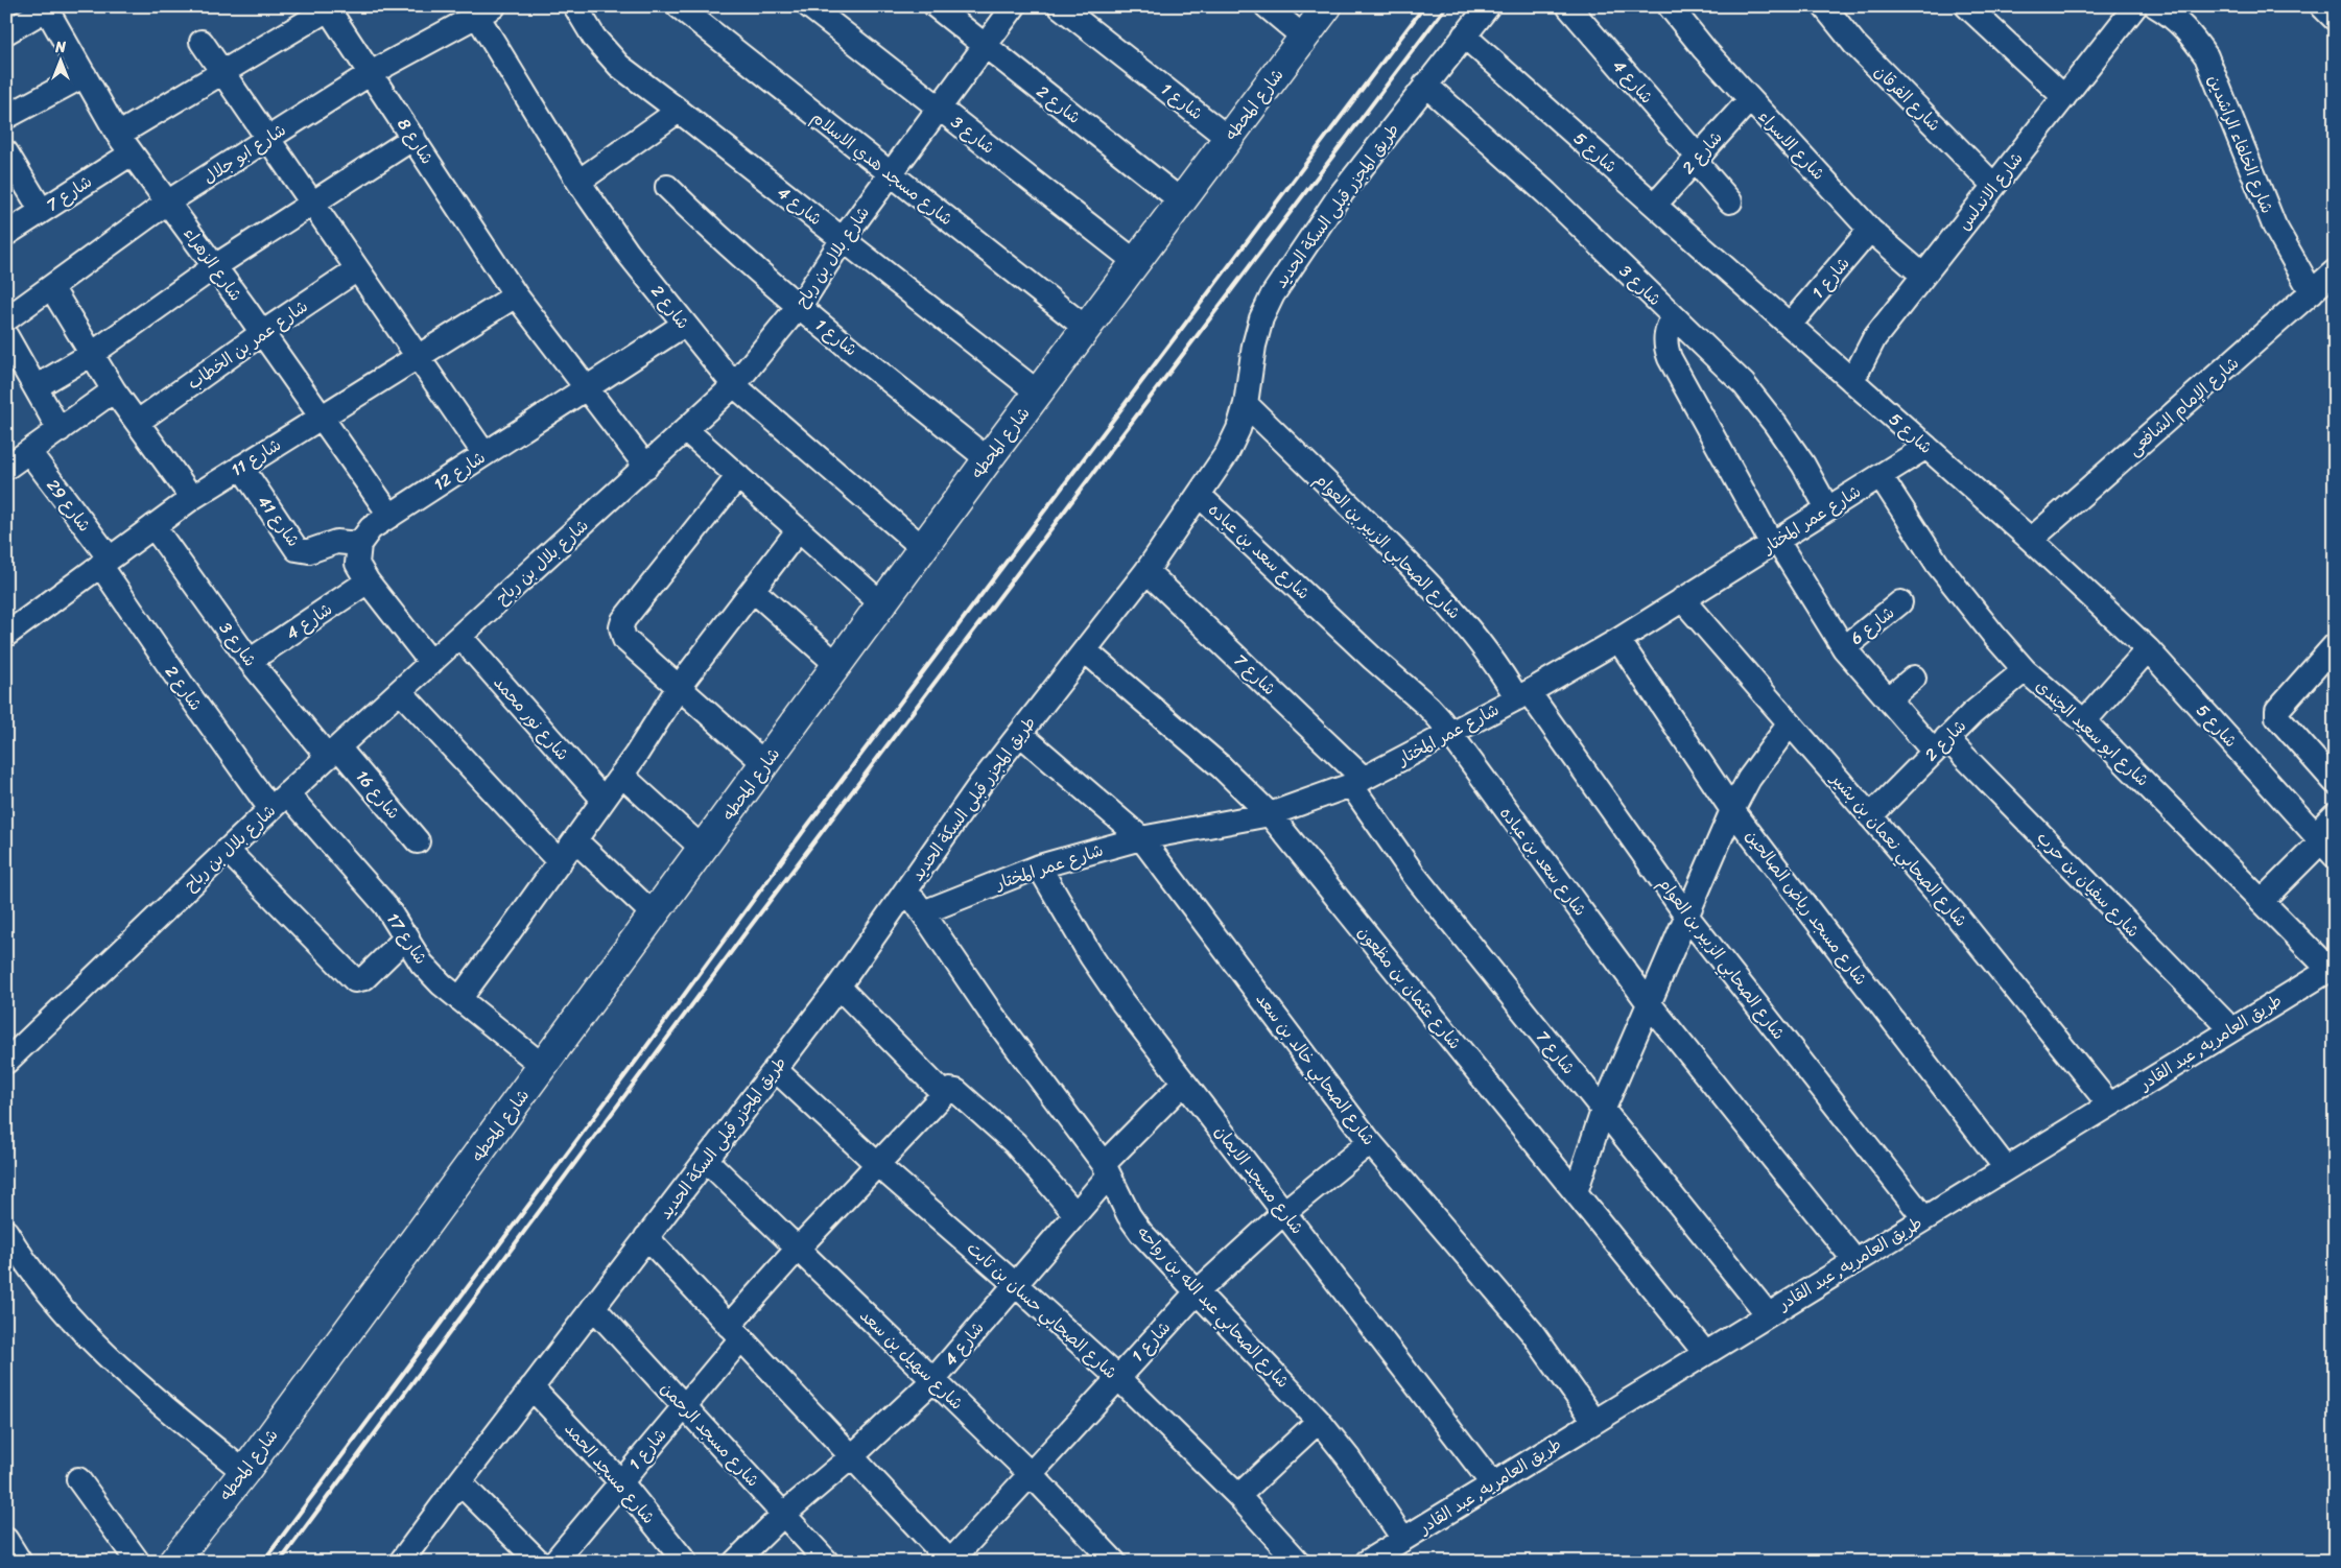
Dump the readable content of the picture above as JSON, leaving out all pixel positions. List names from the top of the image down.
{
  "streets": {
    "street": [
      "شارع 4",
      "شارع الفرقان",
      "شارع 1",
      "شارع 2",
      "شارع المحطه",
      "شارع 3",
      "شارع 8",
      "شارع الخلفاء الراشدين",
      "شارع الاسراء",
      "شارع 5",
      "شارع ابو جلال",
      "شارع مسجد هدي الاسلام",
      "شارع الاندلس",
      "شارع 7",
      "طريق المجزر قبلى السكة الحديد",
      "شارع بلال بن رباح",
      "شارع الزهراء",
      "شارع عمر بن الخطاب",
      "شارع الإمام الشافعى",
      "شارع 11",
      "شارع 12",
      "شارع 29",
      "شارع عمر المختار",
      "شارع 41",
      "شارع الصحابي الزبير بن العوام",
      "شارع سعد بن عباده",
      "شارع 6",
      "شارع نور محمد",
      "شارع ابو سعيد الجندى",
      "شارع 16",
      "شارع الصحابي نعمان بن بشير",
      "شارع سفيان بن حرب",
      "شارع مسجد رياض الصالحين",
      "شارع 17",
      "شارع عثمان بن مظعون",
      "طريق العامريه, عبد القادر",
      "شارع الصحابي خالد بن سعد",
      "شارع مسجد الايمان",
      "شارع الصحابي عبد الله بن رواحه",
      "شارع الصحابي حسان بن ثابت",
      "شارع سهيل بن سعد",
      "شارع مسجد الرحمن",
      "شارع مسجد الحمد"
    ]
  },
  "crossings": [
    ["شارع 4", "شارع 1"],
    ["شارع 4", "شارع 2"],
    ["شارع 4", "شارع المحطه"],
    ["شارع 4", "شارع 3"],
    ["شارع 4", "شارع بلال بن رباح"],
    ["شارع 4", "شارع مسجد الايمان"],
    ["شارع 4", "شارع الصحابي عبد الله بن رواحه"],
    ["شارع 4", "شارع الصحابي حسان بن ثابت"],
    ["شارع 4", "شارع سهيل بن سعد"],
    ["شارع 4", "شارع مسجد الرحمن"],
    ["شارع الفرقان", "شارع الاندلس"],
    ["شارع 1", "شارع المحطه"],
    ["شارع 1", "شارع الاسراء"],
    ["شارع 1", "شارع 5"],
    ["شارع 1", "طريق المجزر قبلى السكة الحديد"],
    ["شارع 1", "شارع بلال بن رباح"],
    ["شارع 1", "شارع الصحابي خالد بن سعد"],
    ["شارع 1", "شارع مسجد الايمان"],
    ["شارع 1", "شارع الصحابي عبد الله بن رواحه"],
    ["شارع 1", "شارع الصحابي حسان بن ثابت"],
    ["شارع 1", "شارع سهيل بن سعد"],
    ["شارع 1", "شارع مسجد الرحمن"],
    ["شارع 1", "شارع مسجد الحمد"],
    ["شارع 2", "شارع المحطه"],
    ["شارع 2", "شارع الاسراء"],
    ["شارع 2", "شارع 5"],
    ["شارع 2", "شارع ابو جلال"],
    ["شارع 2", "شارع بلال بن رباح"],
    ["شارع 2", "شارع 11"],
    ["شارع 2", "شارع 12"],
    ["شارع 2", "شارع 29"],
    ["شارع 2", "شارع ابو سعيد الجندى"],
    ["شارع 2", "شارع الصحابي نعمان بن بشير"],
    ["شارع 2", "شارع سفيان بن حرب"],
    ["شارع 2", "شارع 17"],
    ["شارع المحطه", "شارع 3"],
    ["شارع المحطه", "شارع مسجد هدي الاسلام"],
    ["شارع المحطه", "شارع 17"],
    ["شارع 3", "طريق المجزر قبلى السكة الحديد"],
    ["شارع 3", "شارع بلال بن رباح"],
    ["شارع 3", "شارع 11"],
    ["شارع 3", "شارع عمر المختار"],
    ["شارع 3", "شارع 16"],
    ["شارع 3", "شارع سفيان بن حرب"],
    ["شارع 8", "شارع ابو جلال"],
    ["شارع 8", "شارع 7"],
    ["شارع 8", "شارع بلال بن رباح"],
    ["شارع 8", "شارع الزهراء"],
    ["شارع 8", "شارع 11"],
    ["شارع 8", "شارع 12"],
    ["شارع الخلفاء الراشدين", "شارع الإمام الشافعى"],
    ["شارع الاسراء", "شارع الاندلس"],
    ["شارع 5", "شارع الاندلس"],
    ["شارع 5", "طريق المجزر قبلى السكة الحديد"],
    ["شارع 5", "شارع الإمام الشافعى"],
    ["شارع 5", "شارع عمر المختار"],
    ["شارع ابو جلال", "شارع الزهراء"],
    ["شارع مسجد هدي الاسلام", "شارع بلال بن رباح"],
    ["شارع 7", "طريق المجزر قبلى السكة الحديد"],
    ["شارع 7", "شارع الزهراء"],
    ["شارع 7", "شارع عمر المختار"],
    ["شارع 7", "طريق العامريه, عبد القادر"],
    ["طريق المجزر قبلى السكة الحديد", "شارع الصحابي الزبير بن العوام"],
    ["طريق المجزر قبلى السكة الحديد", "شارع سعد بن عباده"],
    ["طريق المجزر قبلى السكة الحديد", "شارع عثمان بن مظعون"],
    ["طريق المجزر قبلى السكة الحديد", "شارع الصحابي خالد بن سعد"],
    ["طريق المجزر قبلى السكة الحديد", "شارع الصحابي عبد الله بن رواحه"],
    ["طريق المجزر قبلى السكة الحديد", "شارع الصحابي حسان بن ثابت"],
    ["طريق المجزر قبلى السكة الحديد", "شارع سهيل بن سعد"],
    ["طريق المجزر قبلى السكة الحديد", "شارع مسجد الرحمن"],
    ["طريق المجزر قبلى السكة الحديد", "شارع مسجد الحمد"],
    ["شارع بلال بن رباح", "شارع نور محمد"],
    ["شارع بلال بن رباح", "شارع 16"],
    ["شارع بلال بن رباح", "شارع 17"],
    ["شارع الزهراء", "شارع عمر بن الخطاب"],
    ["شارع الزهراء", "شارع 11"],
    ["شارع الزهراء", "شارع 12"],
    ["شارع 11", "شارع 29"],
    ["شارع 11", "شارع 41"],
    ["شارع 12", "شارع 41"],
    ["شارع عمر المختار", "شارع الصحابي الزبير بن العوام"],
    ["شارع عمر المختار", "شارع سعد بن عباده"],
    ["شارع عمر المختار", "شارع ابو سعيد الجندى"],
    ["شارع عمر المختار", "شارع الصحابي نعمان بن بشير"],
    ["شارع عمر المختار", "شارع سفيان بن حرب"],
    ["شارع عمر المختار", "شارع مسجد رياض الصالحين"],
    ["شارع عمر المختار", "شارع عثمان بن مظعون"],
    ["شارع عمر المختار", "شارع الصحابي خالد بن سعد"],
    ["شارع عمر المختار", "شارع مسجد الايمان"],
    ["شارع عمر المختار", "شارع الصحابي عبد الله بن رواحه"],
    ["شارع الصحابي الزبير بن العوام", "طريق العامريه, عبد القادر"],
    ["شارع سعد بن عباده", "طريق العامريه, عبد القادر"],
    ["شارع 6", "شارع سفيان بن حرب"],
    ["شارع ابو سعيد الجندى", "طريق العامريه, عبد القادر"],
    ["شارع الصحابي نعمان بن بشير", "طريق العامريه, عبد القادر"],
    ["شارع سفيان بن حرب", "طريق العامريه, عبد القادر"],
    ["شارع مسجد رياض الصالحين", "طريق العامريه, عبد القادر"],
    ["شارع عثمان بن مظعون", "طريق العامريه, عبد القادر"],
    ["طريق العامريه, عبد القادر", "شارع الصحابي خالد بن سعد"],
    ["طريق العامريه, عبد القادر", "شارع مسجد الايمان"],
    ["طريق العامريه, عبد القادر", "شارع الصحابي عبد الله بن رواحه"]
  ],
  "north": "top"
}
